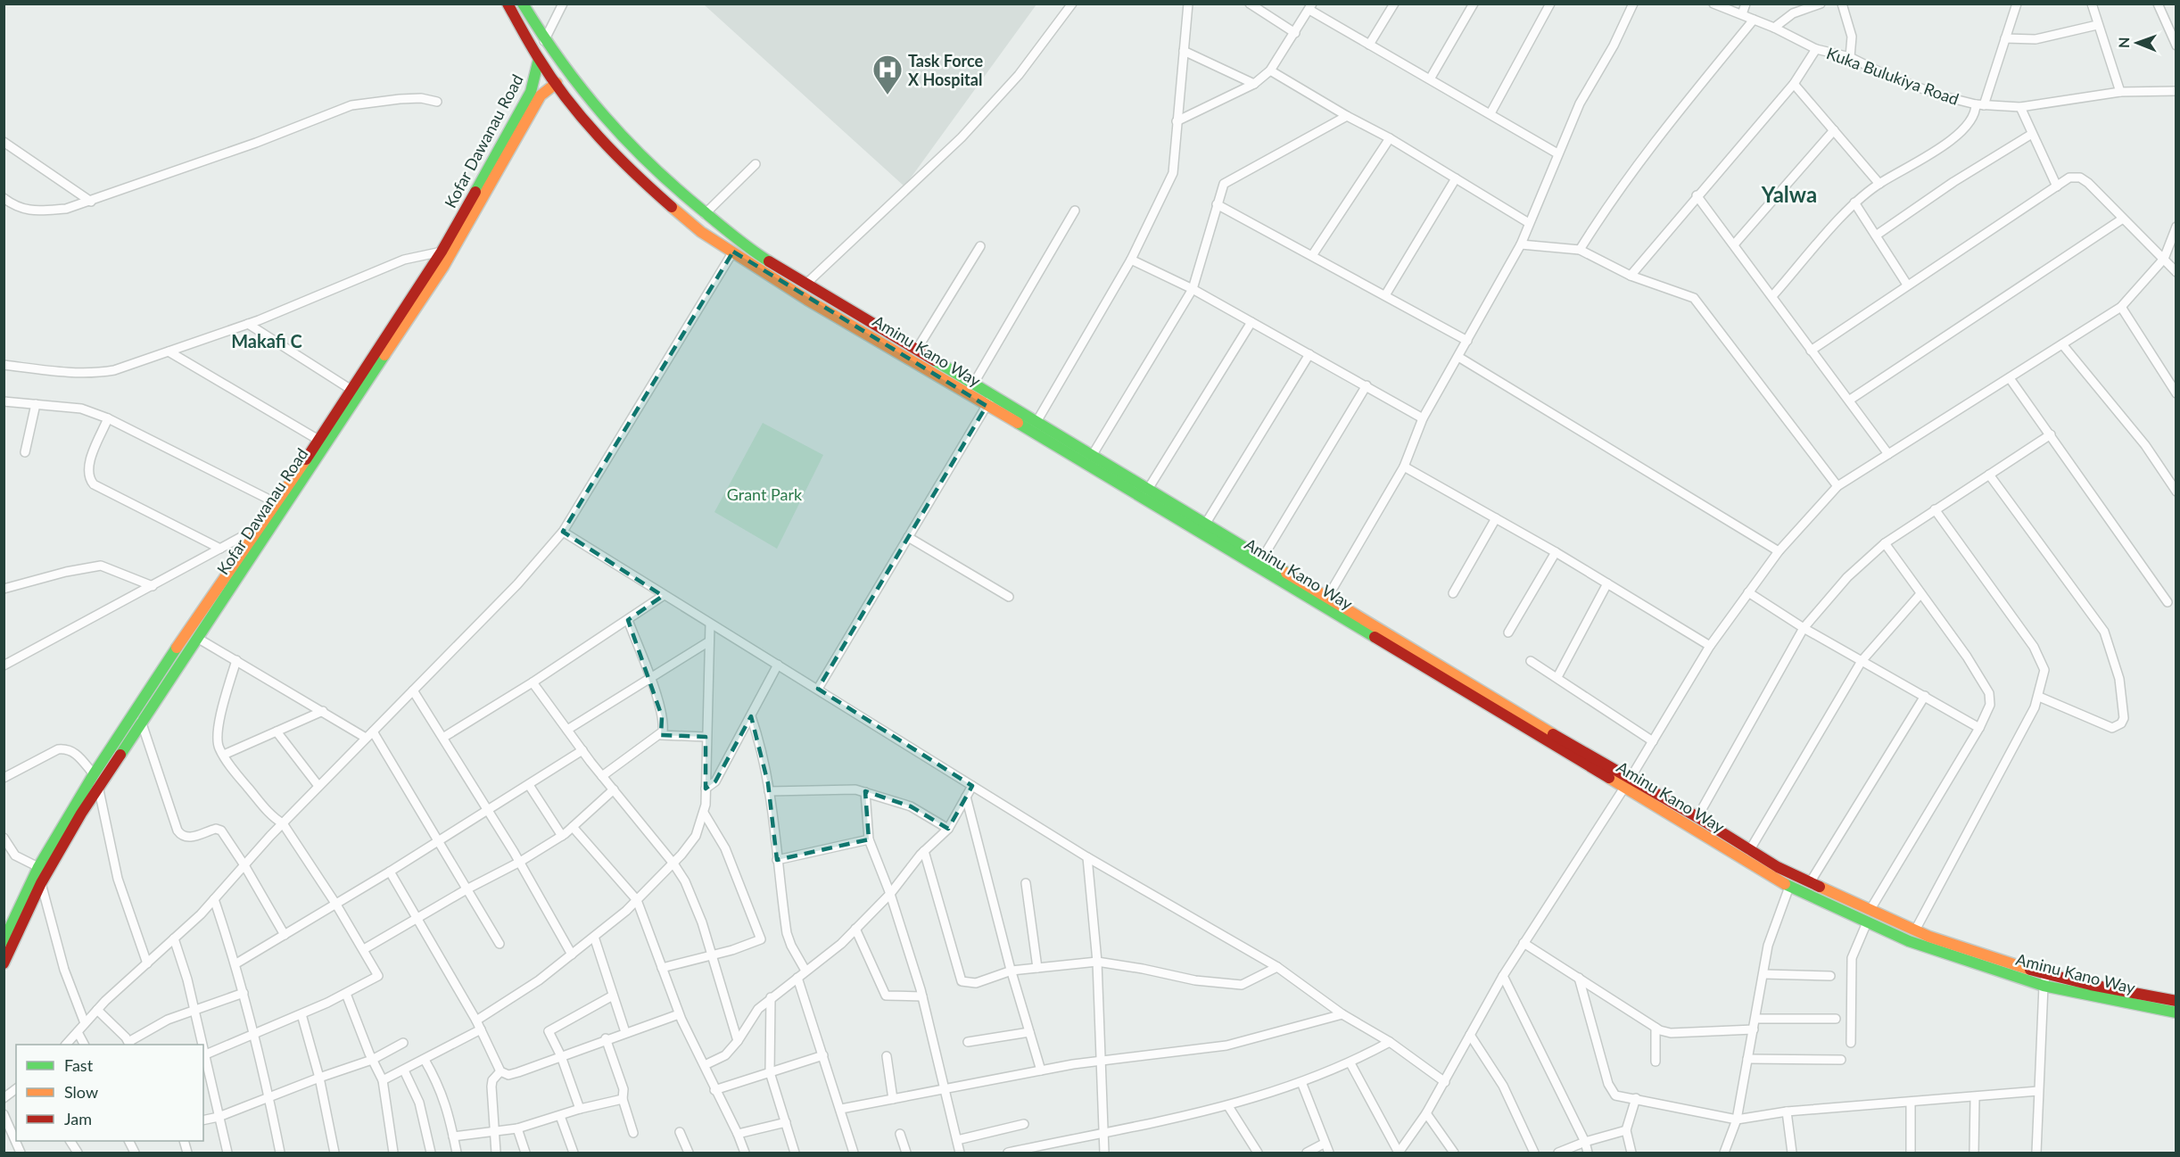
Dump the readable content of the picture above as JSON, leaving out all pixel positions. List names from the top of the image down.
{
  "streets": {
    "main road": ["Kofar Dawanau Road", "Aminu Kano Way"],
    "street": ["Kuka Bulukiya Road"]
  },
  "crossings": [
    ["Kofar Dawanau Road", "Aminu Kano Way"]
  ],
  "districts": ["Yalwa", "Makafi C"],
  "parks": ["Grant Park"],
  "places": {
    "hospital": ["Task Force X Hospital"]
  },
  "legend": ["Fast", "Slow", "Jam"],
  "north": "left"
}
